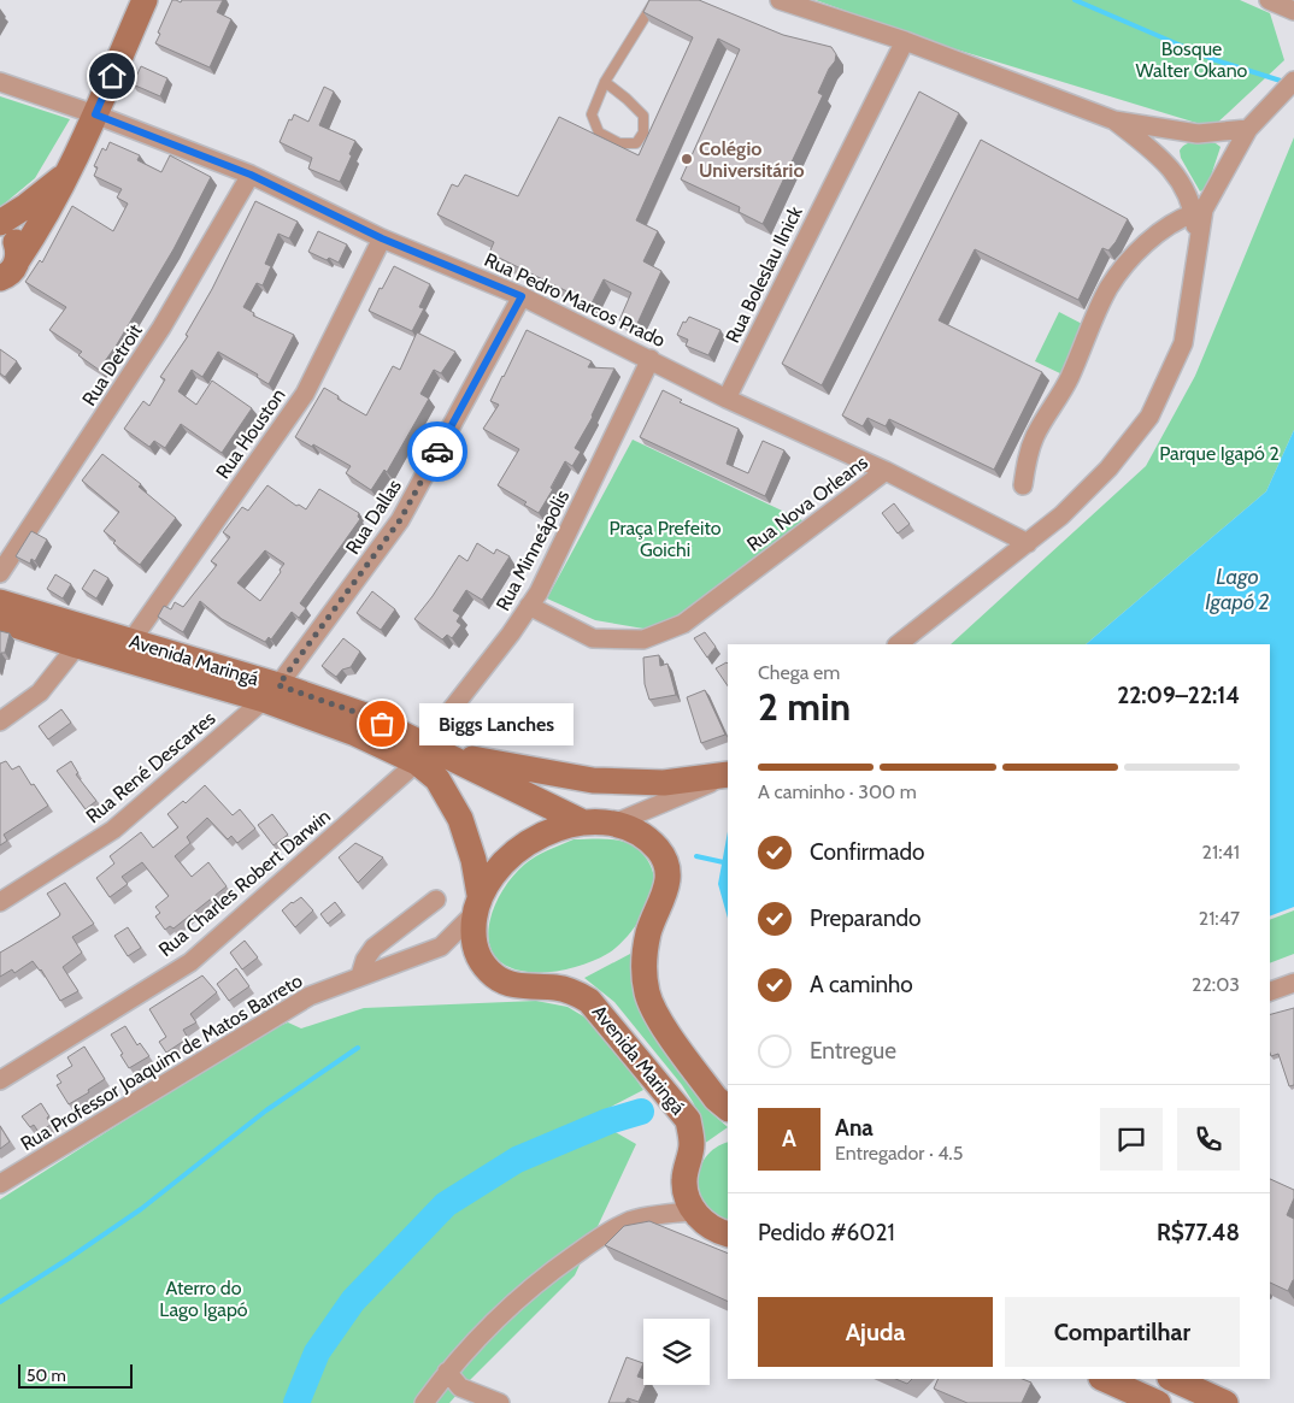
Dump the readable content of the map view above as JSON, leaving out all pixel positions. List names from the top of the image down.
{
  "streets": {
    "main road": ["Avenida Maringá"],
    "street": [
      "Rua Boleslau Ilnick",
      "Rua Pedro Marcos Prado",
      "Rua Detroit",
      "Rua Houston",
      "Rua Nova Orleans",
      "Rua Dallas",
      "Rua Minneápolis",
      "Rua René Descartes",
      "Rua Charles Robert Darwin",
      "Rua Professor Joaquim de Matos Barreto"
    ]
  },
  "crossings": [
    ["Rua Boleslau Ilnick", "Rua Pedro Marcos Prado"],
    ["Rua Pedro Marcos Prado", "Rua Detroit"],
    ["Rua Pedro Marcos Prado", "Rua Houston"],
    ["Rua Pedro Marcos Prado", "Rua Nova Orleans"],
    ["Rua Pedro Marcos Prado", "Rua Dallas"],
    ["Rua Pedro Marcos Prado", "Rua Minneápolis"],
    ["Rua Houston", "Avenida Maringá"],
    ["Rua Nova Orleans", "Rua Minneápolis"],
    ["Rua Dallas", "Avenida Maringá"],
    ["Rua Dallas", "Rua René Descartes"],
    ["Rua Minneápolis", "Avenida Maringá"],
    ["Rua Minneápolis", "Rua Charles Robert Darwin"],
    ["Avenida Maringá", "Rua René Descartes"],
    ["Avenida Maringá", "Rua Charles Robert Darwin"],
    ["Avenida Maringá", "Rua Professor Joaquim de Matos Barreto"]
  ],
  "water": ["Lago Igapó 2"],
  "parks": [
    "Bosque Walter Okano",
    "Parque Igapó 2",
    "Praça Prefeito Goichi",
    "Aterro do Lago Igapó"
  ],
  "places": ["Colégio Universitário", "Biggs Lanches"],
  "scale_bar": "50 m",
  "page": {
    "heading": ["2 min", "Chega em", "22:09–22:14"],
    "panel": [
      "Ana",
      "Entregador · 4.5",
      "Pedido #6021",
      "R$77.48"
    ],
    "bubble": "Biggs Lanches",
    "bar": "A caminho · 300 m",
    "list": [
      ["Confirmado", "21:41"],
      ["Preparando", "21:47"],
      ["A caminho", "22:03"],
      "Entregue"
    ],
    "round": "A",
    "buttons": ["Ajuda", "Compartilhar"],
    "scale": "50 m"
  }
}
